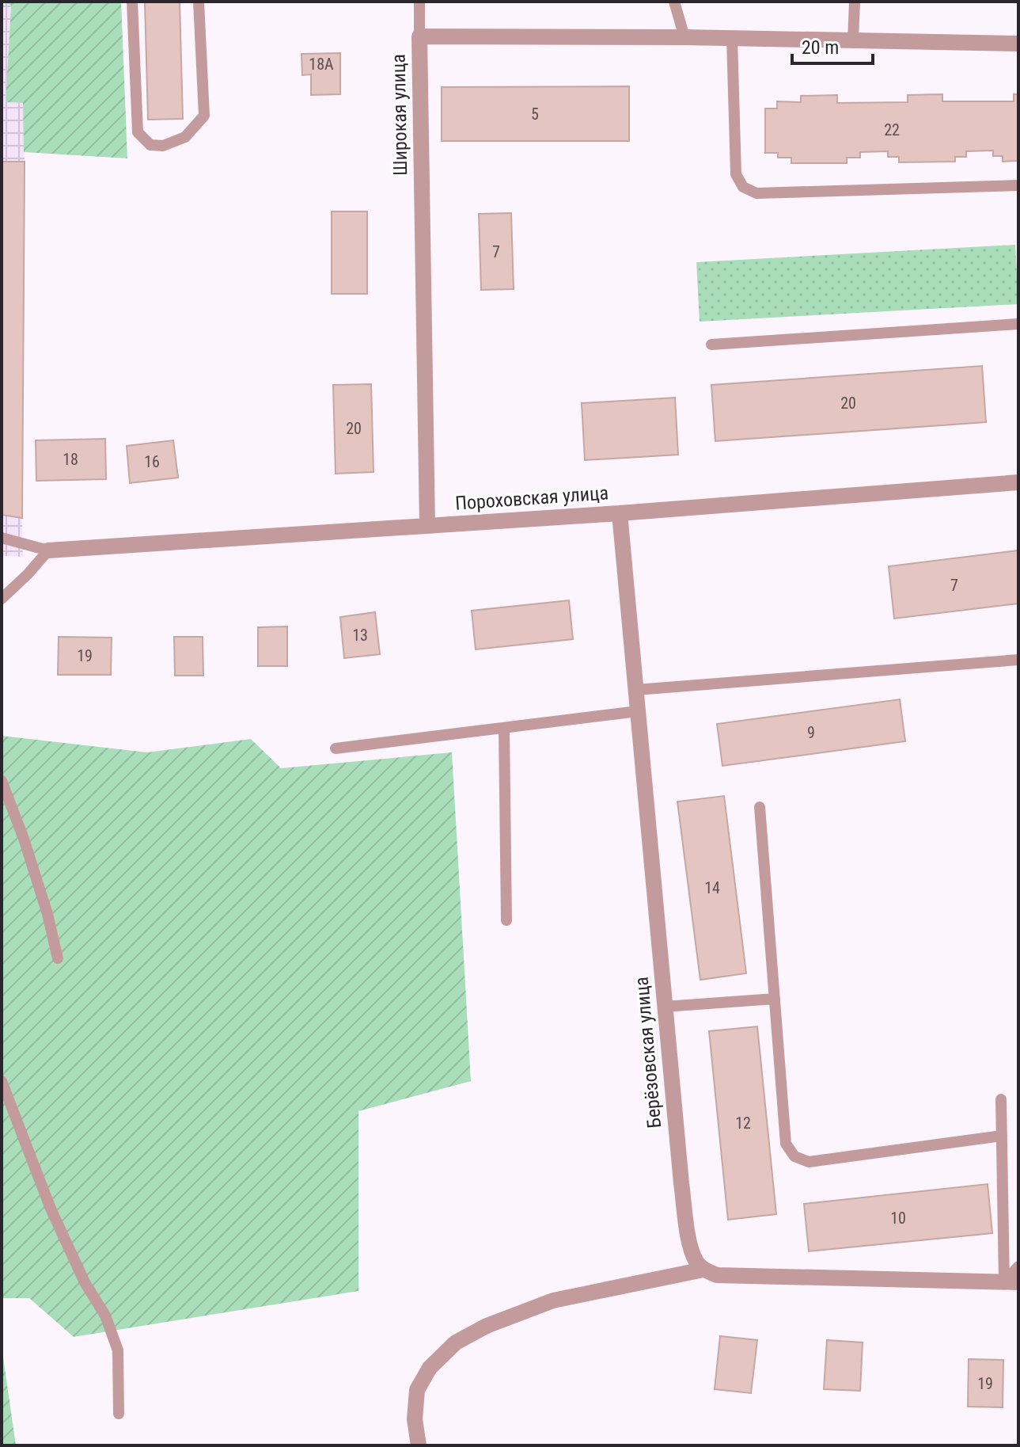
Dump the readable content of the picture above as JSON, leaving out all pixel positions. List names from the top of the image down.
{
  "streets": {
    "street": ["Широкая улица", "Пороховская улица", "Берёзовская улица"]
  },
  "crossings": [
    ["Широкая улица", "Пороховская улица"],
    ["Пороховская улица", "Берёзовская улица"]
  ],
  "house_numbers": [
    "18А",
    "5",
    "22",
    "7",
    "20",
    "20",
    "18",
    "16",
    "7",
    "13",
    "19",
    "9",
    "14",
    "12",
    "10",
    "19"
  ],
  "scale_bar": "20 m"
}
